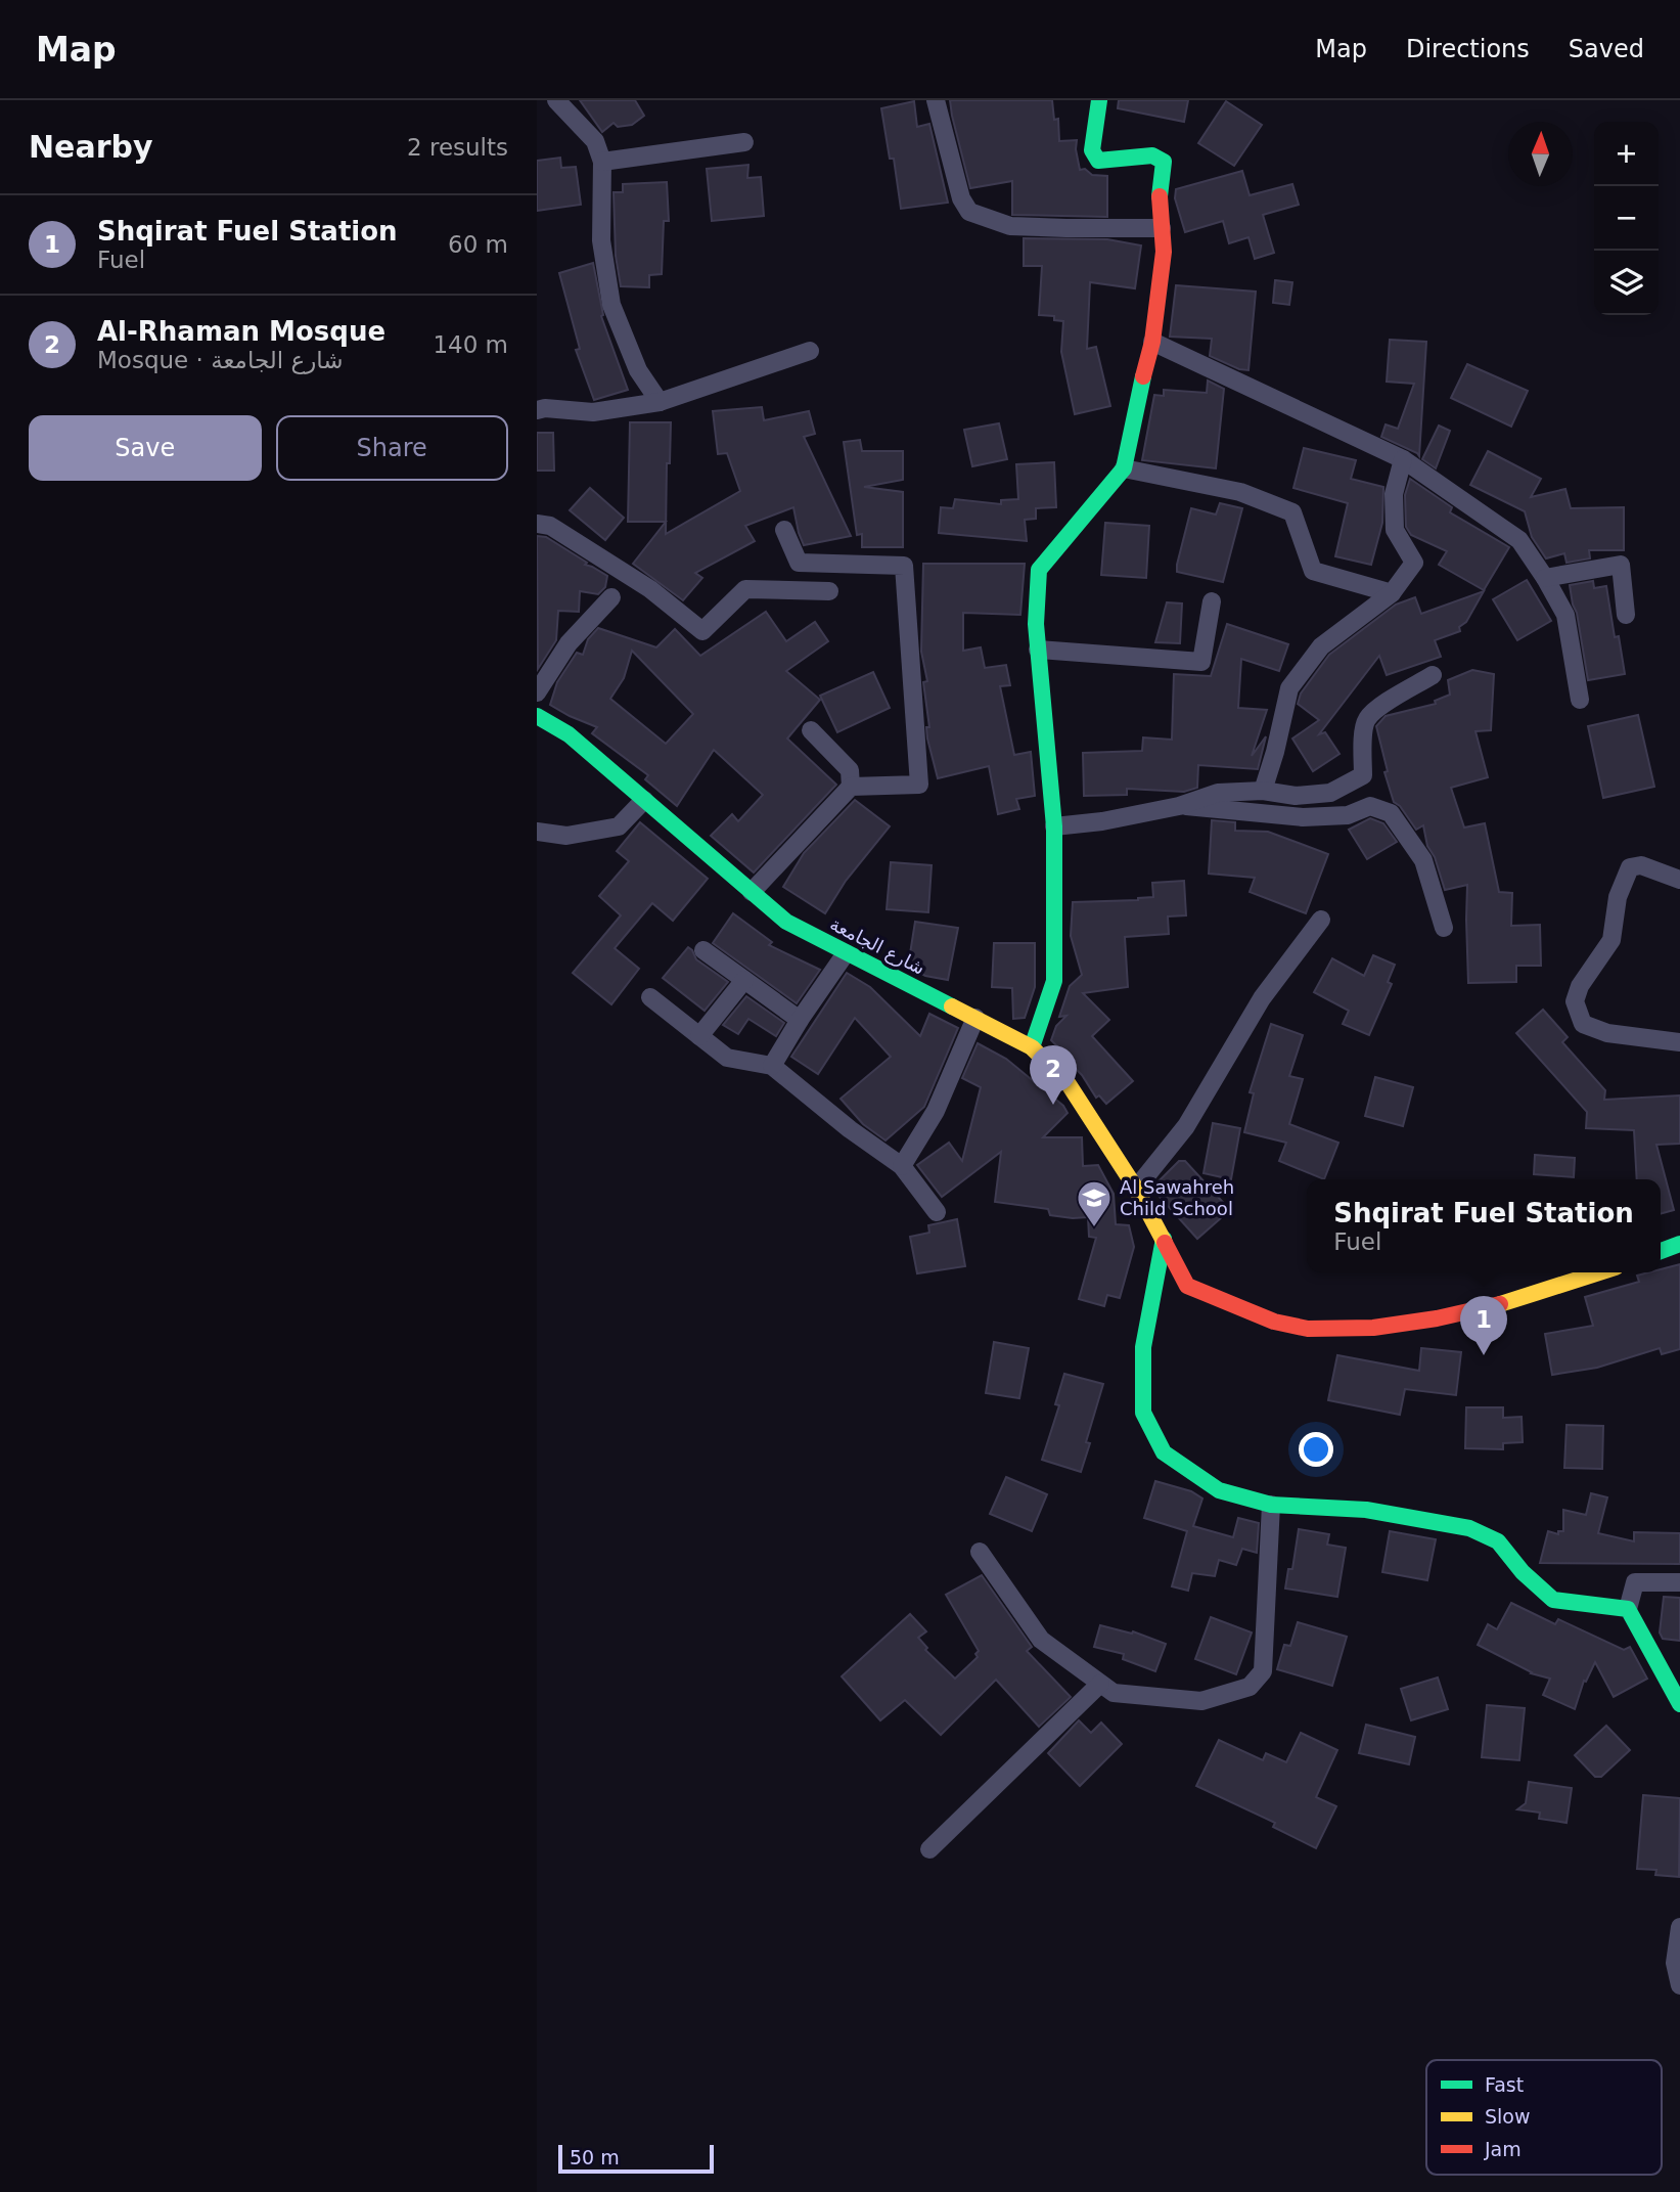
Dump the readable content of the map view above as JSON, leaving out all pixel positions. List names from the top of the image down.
{
  "streets": {
    "street": ["شارع الجامعة"]
  },
  "places": {
    "school or university": ["Al Sawahreh Child School"]
  },
  "legend": ["Fast", "Slow", "Jam"],
  "scale_bar": "50 m",
  "north": "top",
  "page": {
    "header": "Map",
    "nav": ["Map", "Directions", "Saved"],
    "heading": ["Nearby", "2 results"],
    "map_buttons": ["+", "−"],
    "list": [
      {
        "mark": "1",
        "name": "Shqirat Fuel Station",
        "note": "Fuel",
        "value": "60 m"
      },
      {
        "mark": "2",
        "name": "Al-Rhaman Mosque",
        "note": "Mosque · شارع الجامعة",
        "value": "140 m"
      }
    ],
    "buttons": ["Save", "Share"],
    "pins": ["2", "1"],
    "popup": ["Shqirat Fuel Station", "Fuel"],
    "scale": "50 m"
  }
}
